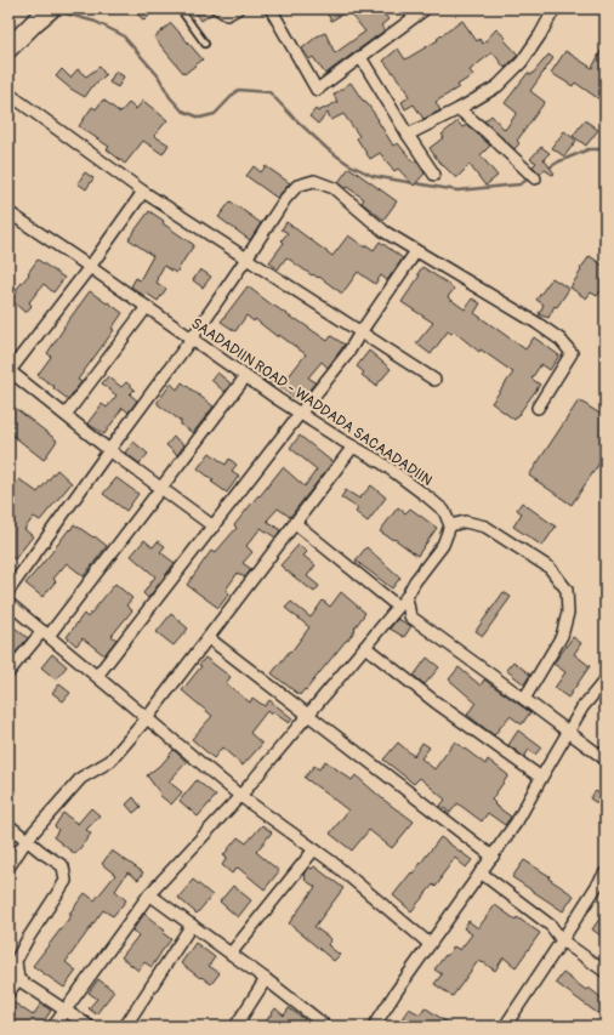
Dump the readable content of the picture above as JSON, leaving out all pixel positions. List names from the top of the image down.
{
  "streets": {
    "street": ["SAADADIIN ROAD - WADDADA SACAADADIIN"]
  }
}
